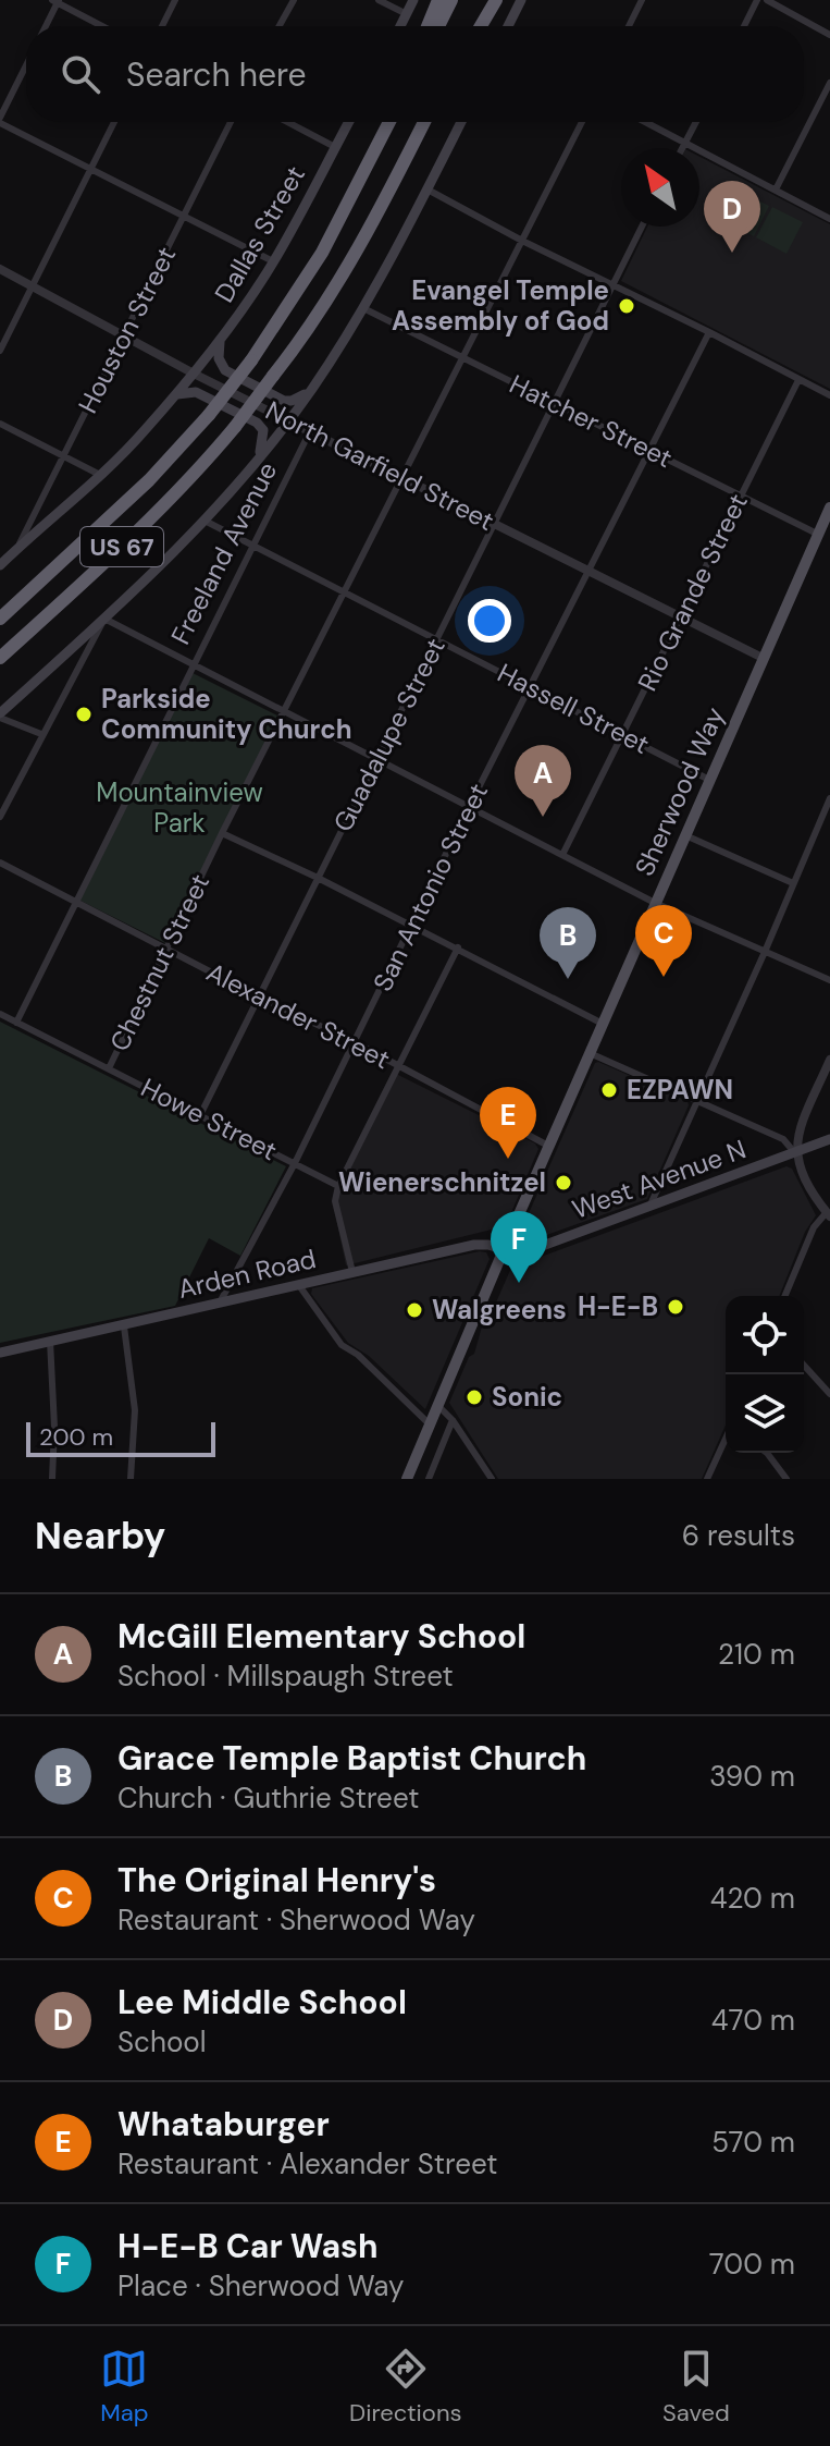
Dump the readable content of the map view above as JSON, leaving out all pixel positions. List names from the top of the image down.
{
  "streets": {
    "highway": ["US 67"],
    "main road": [
      "Dallas Street",
      "Sherwood Way",
      "West Avenue N",
      "Arden Road"
    ],
    "street": [
      "Houston Street",
      "Hatcher Street",
      "North Garfield Street",
      "Freeland Avenue",
      "Rio Grande Street",
      "Hassell Street",
      "Guadalupe Street",
      "San Antonio Street",
      "Chestnut Street",
      "Alexander Street",
      "Howe Street"
    ]
  },
  "crossings": [
    ["Dallas Street", "Houston Street"],
    ["Dallas Street", "North Garfield Street"],
    ["Houston Street", "North Garfield Street"],
    ["Hatcher Street", "Rio Grande Street"],
    ["Hatcher Street", "Guadalupe Street"],
    ["Hatcher Street", "Sherwood Way"],
    ["Hatcher Street", "San Antonio Street"],
    ["Hatcher Street", "Chestnut Street"],
    ["North Garfield Street", "Freeland Avenue"],
    ["North Garfield Street", "Rio Grande Street"],
    ["North Garfield Street", "Guadalupe Street"],
    ["North Garfield Street", "Sherwood Way"],
    ["North Garfield Street", "San Antonio Street"],
    ["North Garfield Street", "Chestnut Street"],
    ["Freeland Avenue", "Hassell Street"],
    ["Freeland Avenue", "Alexander Street"],
    ["Freeland Avenue", "Howe Street"],
    ["Rio Grande Street", "Hassell Street"],
    ["Hassell Street", "Guadalupe Street"],
    ["Hassell Street", "Sherwood Way"],
    ["Hassell Street", "San Antonio Street"],
    ["Hassell Street", "Chestnut Street"],
    ["Guadalupe Street", "Alexander Street"],
    ["Guadalupe Street", "Howe Street"],
    ["Sherwood Way", "Alexander Street"],
    ["Sherwood Way", "West Avenue N"],
    ["Sherwood Way", "Arden Road"],
    ["San Antonio Street", "Alexander Street"],
    ["San Antonio Street", "Howe Street"],
    ["San Antonio Street", "Arden Road"],
    ["Chestnut Street", "Alexander Street"],
    ["Chestnut Street", "Howe Street"],
    ["West Avenue N", "Arden Road"]
  ],
  "parks": ["Mountainview Park"],
  "places": [
    "Evangel Temple Assembly of God",
    "Parkside Community Church",
    "EZPAWN",
    "Wienerschnitzel",
    "H-E-B",
    "Walgreens",
    "Sonic"
  ],
  "scale_bar": "200 m",
  "north": "top left",
  "page": {
    "search": "Search here",
    "pins": [
      "D",
      "A",
      "C",
      "B",
      "E",
      "F"
    ],
    "scale": "200 m",
    "heading": ["Nearby", "6 results"],
    "list": [
      {
        "mark": "A",
        "name": "McGill Elementary School",
        "note": "School · Millspaugh Street",
        "value": "210 m"
      },
      {
        "mark": "B",
        "name": "Grace Temple Baptist Church",
        "note": "Church · Guthrie Street",
        "value": "390 m"
      },
      {
        "mark": "C",
        "name": "The Original Henry's",
        "note": "Restaurant · Sherwood Way",
        "value": "420 m"
      },
      {
        "mark": "D",
        "name": "Lee Middle School",
        "note": "School",
        "value": "470 m"
      },
      {
        "mark": "E",
        "name": "Whataburger",
        "note": "Restaurant · Alexander Street",
        "value": "570 m"
      },
      {
        "mark": "F",
        "name": "H-E-B Car Wash",
        "note": "Place · Sherwood Way",
        "value": "700 m"
      }
    ],
    "nav": ["Map", "Directions", "Saved"]
  }
}
